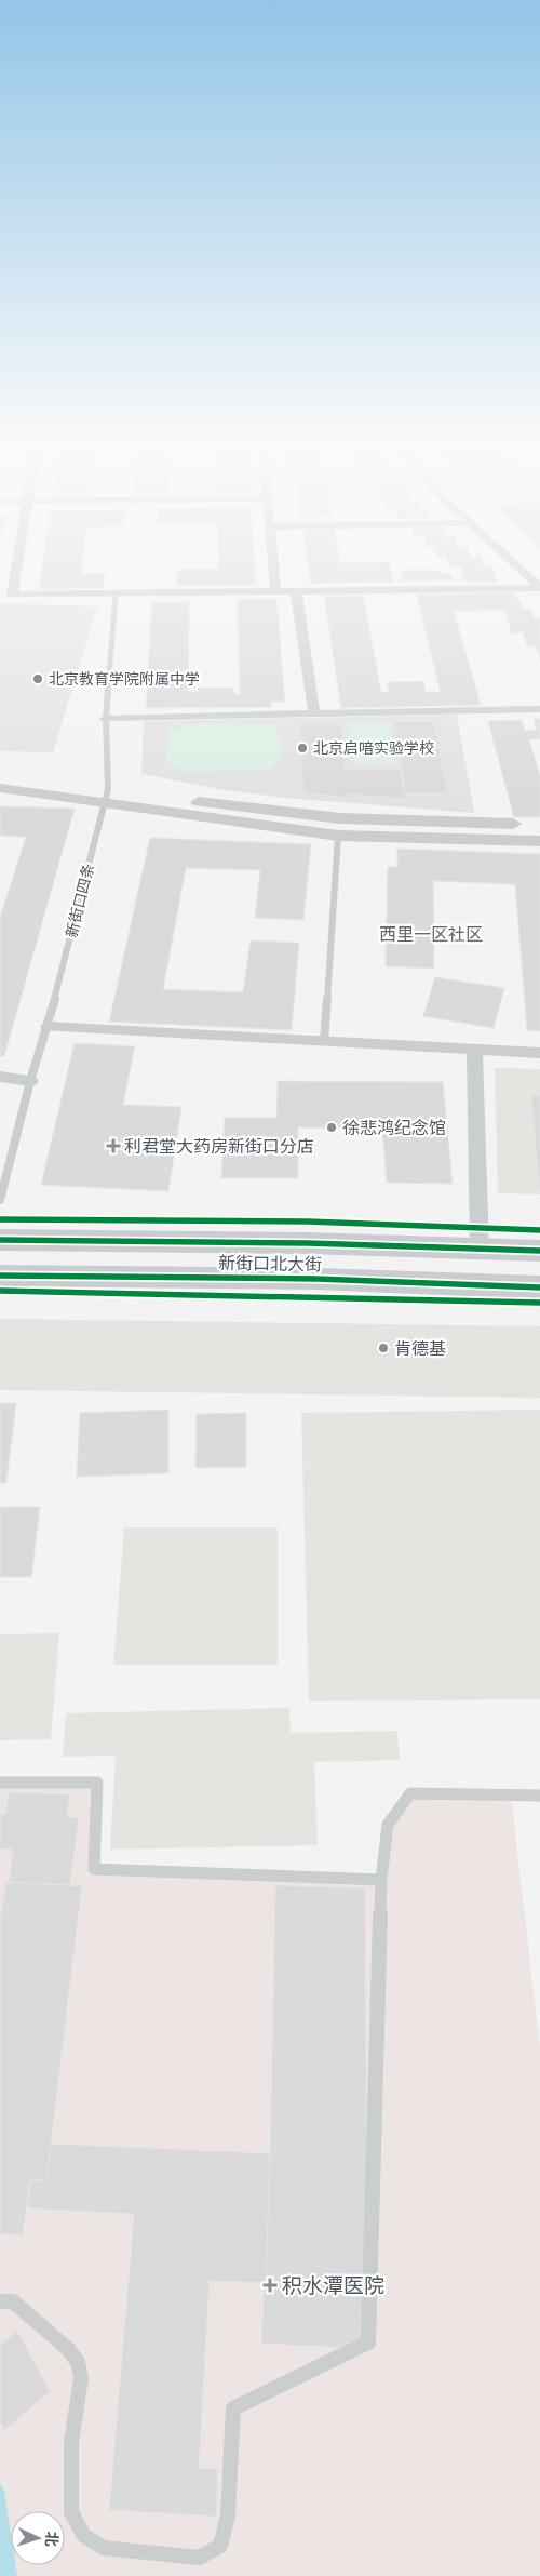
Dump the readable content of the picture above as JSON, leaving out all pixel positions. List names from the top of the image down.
{
  "streets": {
    "main road": ["新街口北大街"],
    "lane": ["新街口四条"]
  },
  "districts": ["西里一区社区"],
  "places": {
    "other": [
      "北京教育学院附属中学",
      "北京启喑实验学校",
      "徐悲鸿纪念馆",
      "肯德基"
    ],
    "health": ["利君堂大药房新街口分店", "积水潭医院"]
  },
  "north": "right"
}
